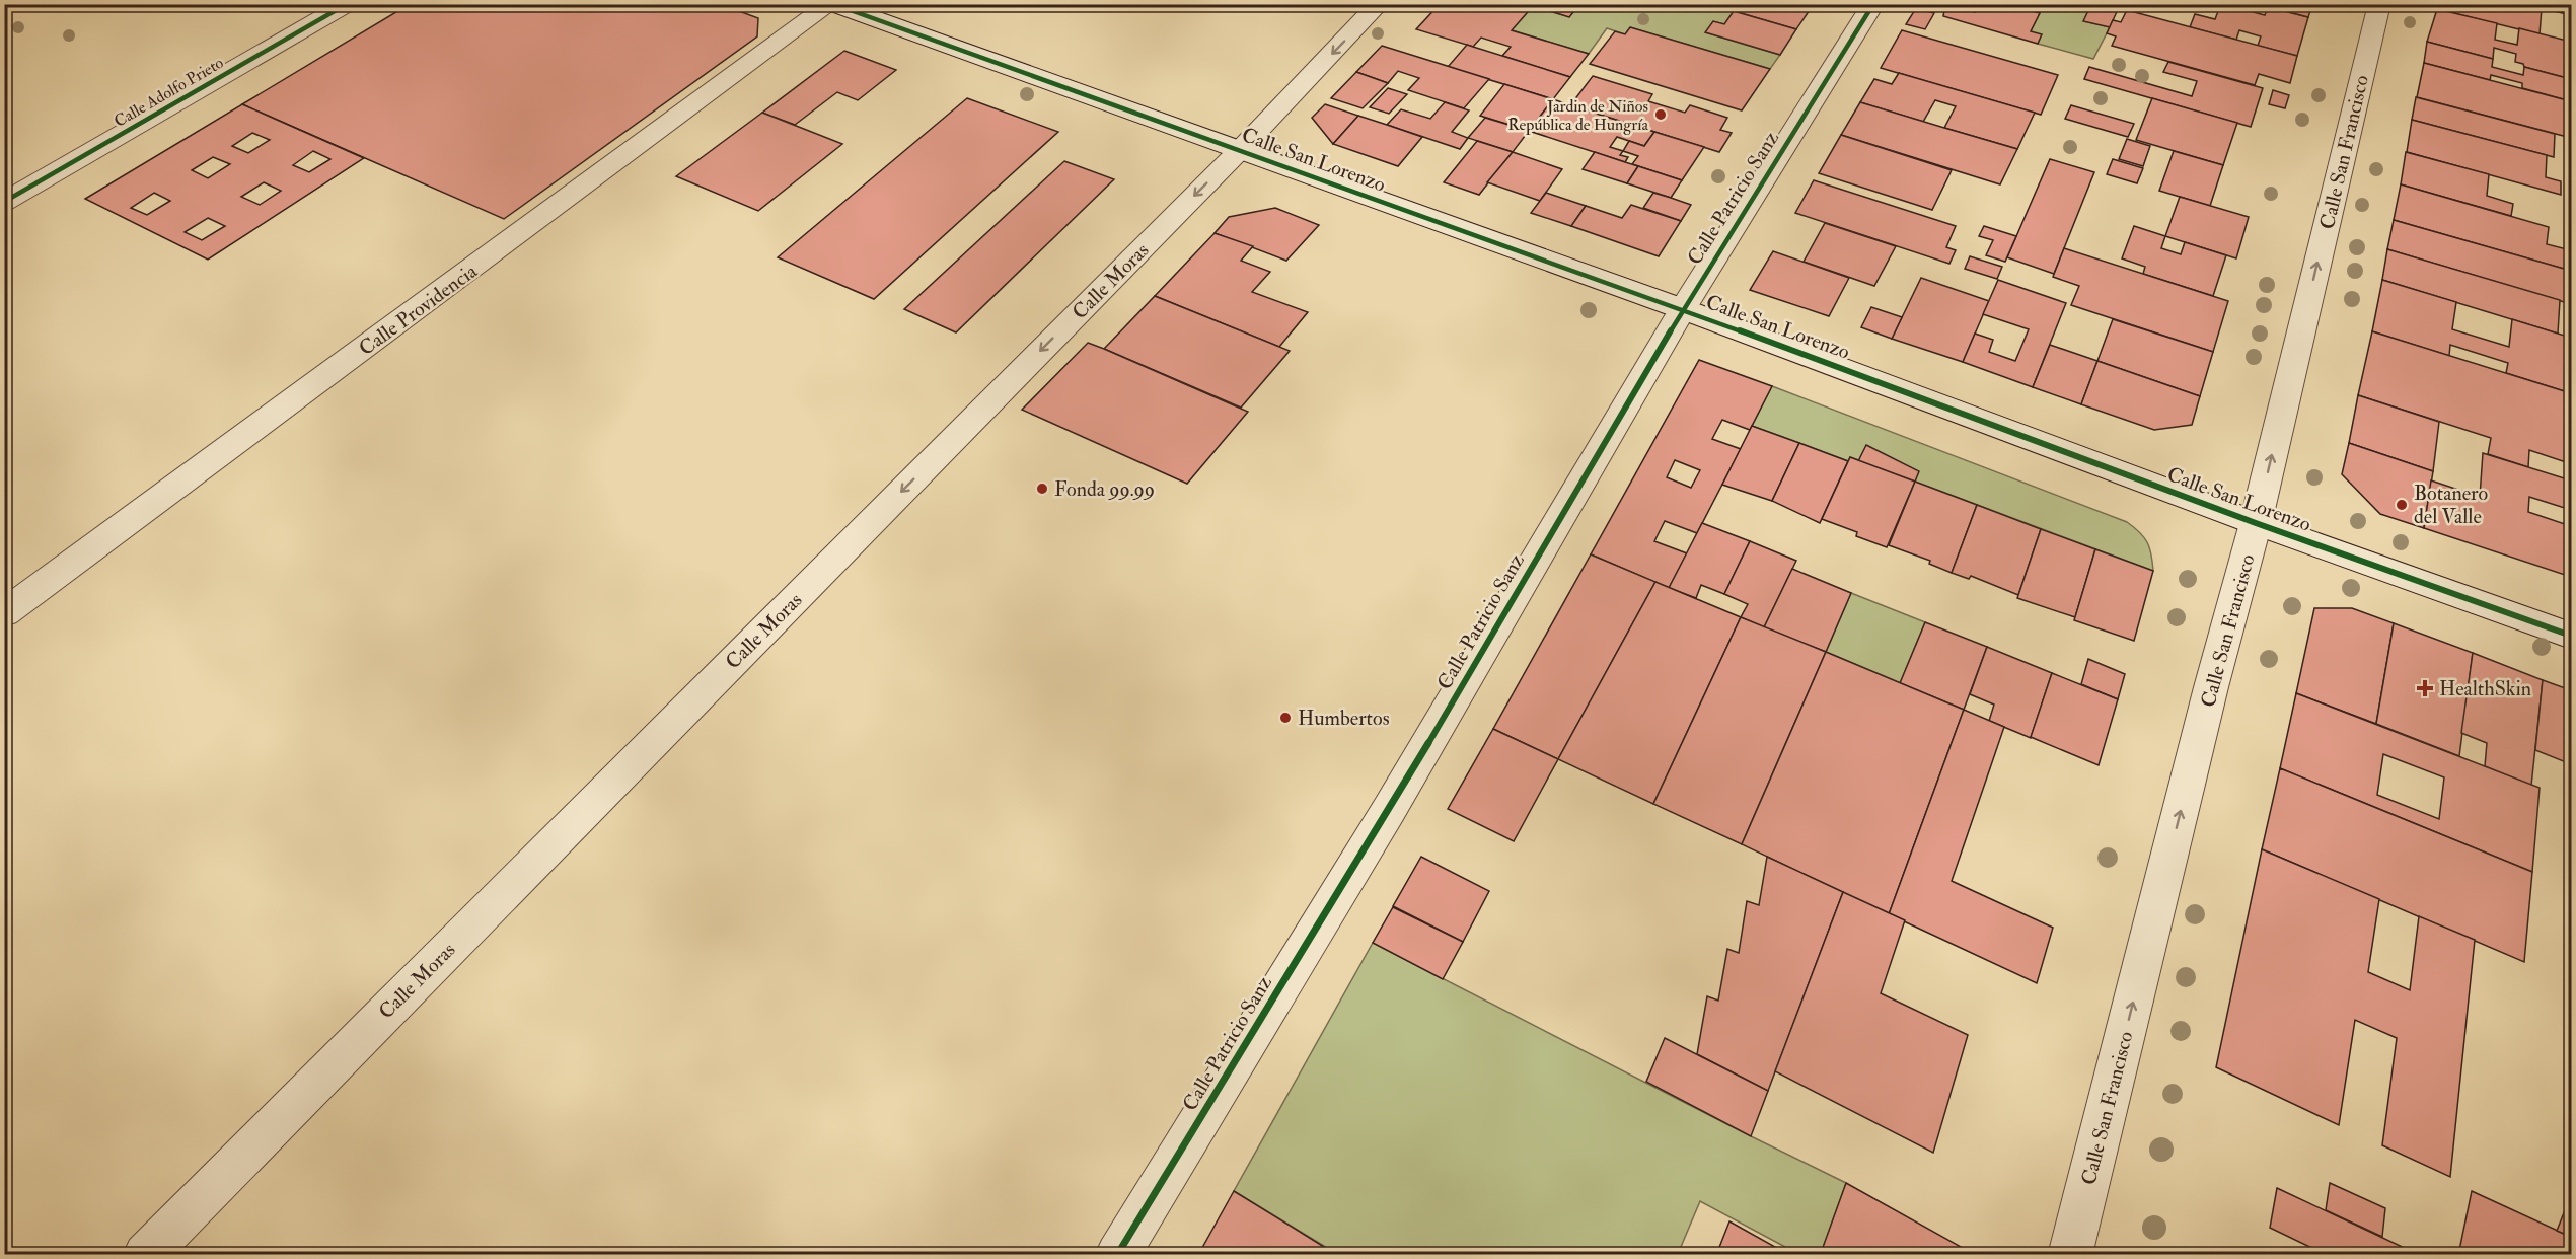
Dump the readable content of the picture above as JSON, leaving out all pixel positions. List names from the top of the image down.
{
  "streets": {
    "street": [
      "Calle Adolfo Prieto",
      "Calle San Francisco",
      "Calle San Lorenzo",
      "Calle Patricio Sanz",
      "Calle Moras",
      "Calle Providencia"
    ]
  },
  "crossings": [
    ["Calle San Francisco", "Calle San Lorenzo"],
    ["Calle San Lorenzo", "Calle Patricio Sanz"],
    ["Calle San Lorenzo", "Calle Moras"],
    ["Calle San Lorenzo", "Calle Providencia"]
  ],
  "one_way": ["Calle San Francisco", "Calle Moras"],
  "places": {
    "other": [
      "Jardin de Niños República de Hungría",
      "Fonda 99.99",
      "Botanero del Valle",
      "Humbertos"
    ],
    "health": ["HealthSkin"]
  }
}
